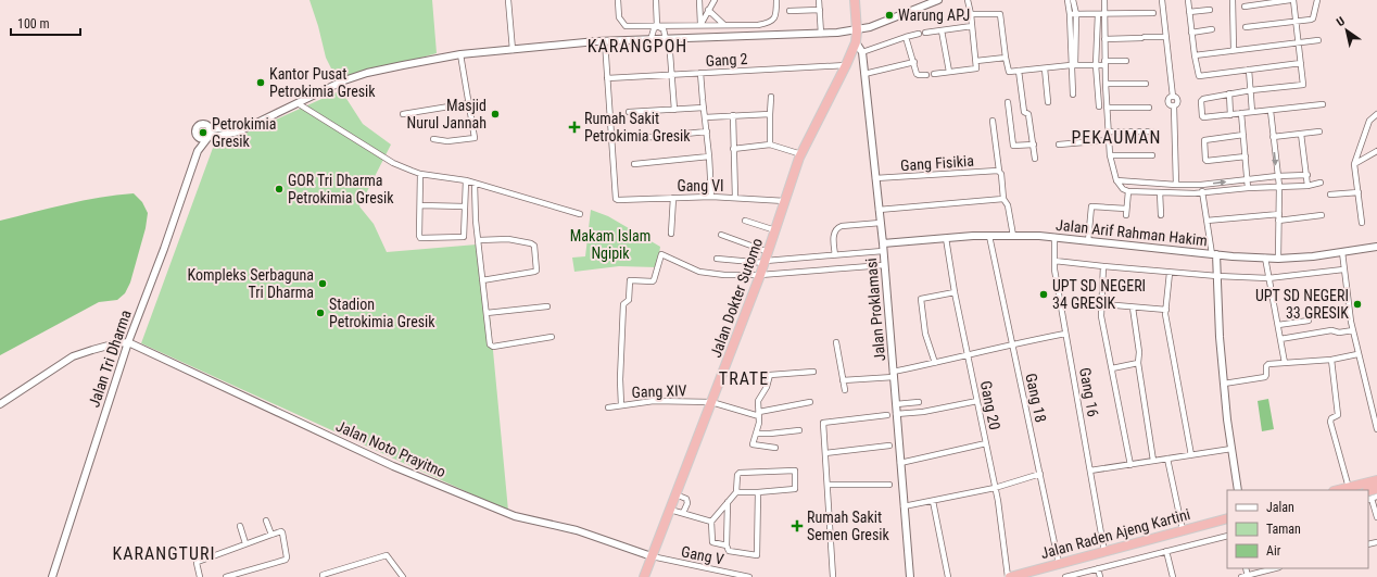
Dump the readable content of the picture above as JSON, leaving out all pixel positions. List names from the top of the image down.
{
  "streets": {
    "highway": ["Jalan Dokter Sutomo", "Jalan Raden Ajeng Kartini"],
    "main road": [
      "Jalan Arif Rahman Hakim",
      "Jalan Proklamasi",
      "Jalan Tri Dharma",
      "Jalan Noto Prayitno"
    ],
    "street": [
      "Gang 2",
      "Gang Fisikia",
      "Gang VI",
      "Gang XIV",
      "Gang 16",
      "Gang 18",
      "Gang 20",
      "Gang V"
    ]
  },
  "crossings": [
    ["Gang 2", "Gang VI"],
    ["Gang 2", "Jalan Dokter Sutomo"],
    ["Gang Fisikia", "Jalan Proklamasi"],
    ["Gang VI", "Jalan Dokter Sutomo"],
    ["Jalan Arif Rahman Hakim", "Jalan Proklamasi"],
    ["Jalan Arif Rahman Hakim", "Gang 16"],
    ["Jalan Arif Rahman Hakim", "Gang 18"],
    ["Jalan Arif Rahman Hakim", "Gang 20"],
    ["Jalan Dokter Sutomo", "Jalan Proklamasi"],
    ["Jalan Dokter Sutomo", "Gang XIV"],
    ["Jalan Dokter Sutomo", "Jalan Noto Prayitno"],
    ["Jalan Dokter Sutomo", "Gang V"],
    ["Jalan Tri Dharma", "Jalan Noto Prayitno"],
    ["Gang 16", "Jalan Raden Ajeng Kartini"],
    ["Gang 18", "Jalan Raden Ajeng Kartini"],
    ["Gang 20", "Jalan Raden Ajeng Kartini"],
    ["Jalan Noto Prayitno", "Gang V"]
  ],
  "districts": [
    "KARANGPOH",
    "PEKAUMAN",
    "TRATE",
    "KARANGTURI"
  ],
  "parks": ["Makam Islam Ngipik"],
  "places": {
    "other": [
      "Warung APJ",
      "Kantor Pusat Petrokimia Gresik",
      "Masjid Nurul Jannah",
      "Petrokimia Gresik",
      "GOR Tri Dharma Petrokimia Gresik",
      "Kompleks Serbaguna Tri Dharma",
      "UPT SD NEGERI 34 GRESIK",
      "UPT SD NEGERI 33 GRESIK",
      "Stadion Petrokimia Gresik"
    ],
    "health": ["Rumah Sakit Petrokimia Gresik", "Rumah Sakit Semen Gresik"]
  },
  "legend": ["Jalan", "Taman", "Air"],
  "scale_bar": "100 m",
  "north": "top left"
}
